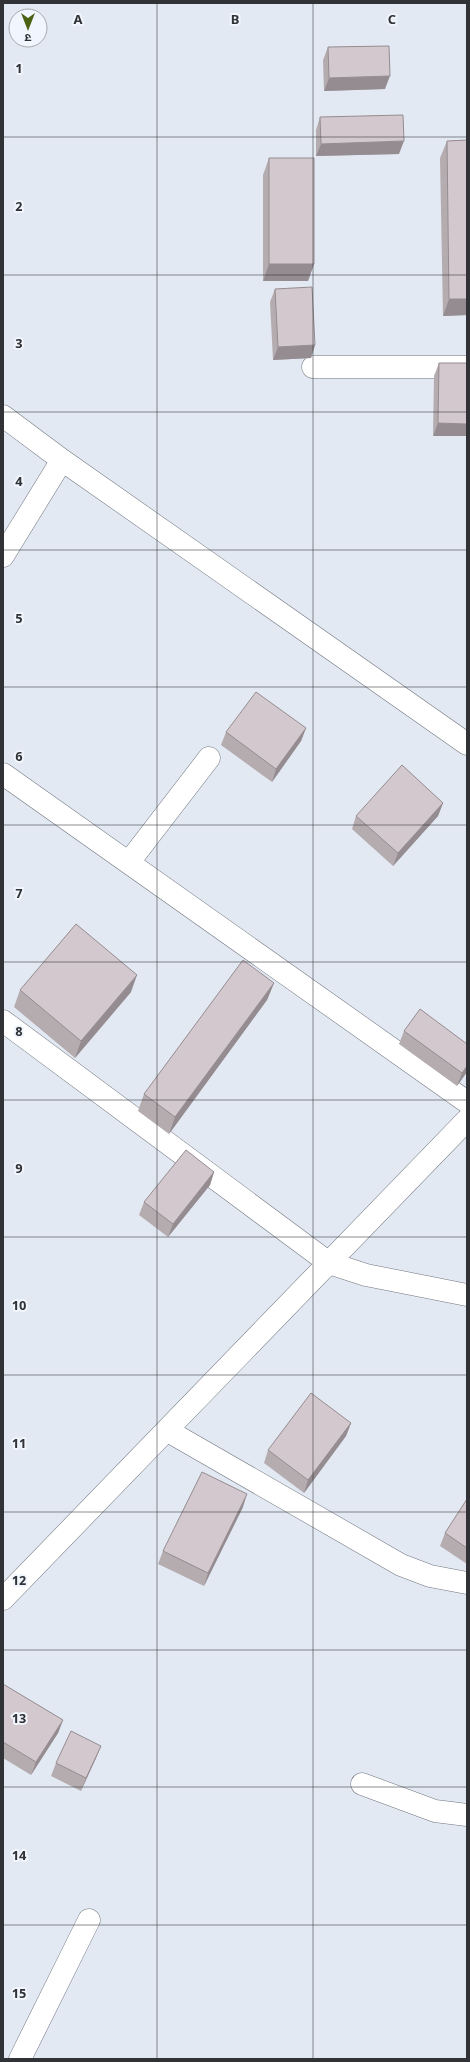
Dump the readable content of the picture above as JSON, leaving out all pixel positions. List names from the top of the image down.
{
  "north": "bottom",
  "grid": {
    "columns": ["A", "B", "C"],
    "rows": [
      "1",
      "2",
      "3",
      "4",
      "5",
      "6",
      "7",
      "8",
      "9",
      "10",
      "11",
      "12",
      "13",
      "14",
      "15"
    ]
  }
}
